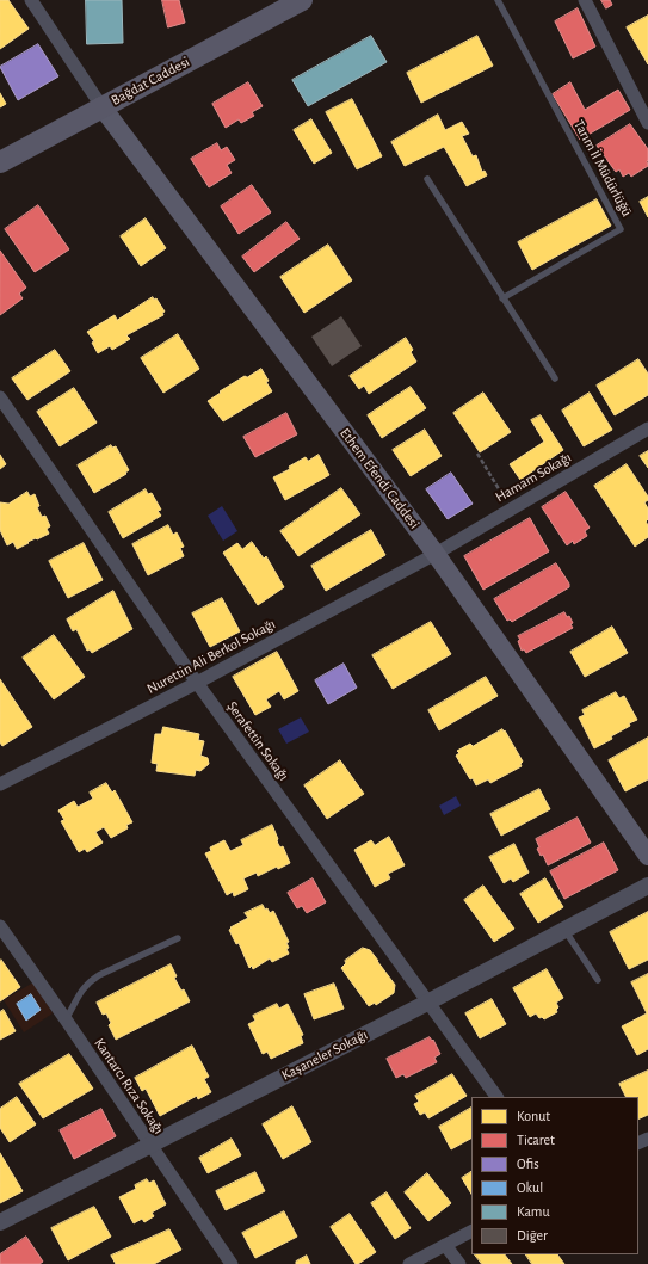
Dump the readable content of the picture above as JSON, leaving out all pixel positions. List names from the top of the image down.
{
  "streets": {
    "main road": ["Bağdat Caddesi", "Ethem Efendi Caddesi"],
    "street": [
      "Hamam Sokağı",
      "Nurettin Ali Berkol Sokağı",
      "Şerafettin Sokağı",
      "Kaşaneler Sokağı",
      "Kantarcı Rıza Sokağı"
    ],
    "lane": ["Tarım İl Müdürlüğü"]
  },
  "crossings": [
    ["Bağdat Caddesi", "Ethem Efendi Caddesi"],
    ["Hamam Sokağı", "Ethem Efendi Caddesi"],
    ["Hamam Sokağı", "Nurettin Ali Berkol Sokağı"],
    ["Ethem Efendi Caddesi", "Nurettin Ali Berkol Sokağı"],
    ["Nurettin Ali Berkol Sokağı", "Şerafettin Sokağı"],
    ["Şerafettin Sokağı", "Kaşaneler Sokağı"],
    ["Kaşaneler Sokağı", "Kantarcı Rıza Sokağı"]
  ],
  "legend": [
    "Konut",
    "Ticaret",
    "Ofis",
    "Okul",
    "Kamu",
    "Diğer"
  ]
}
